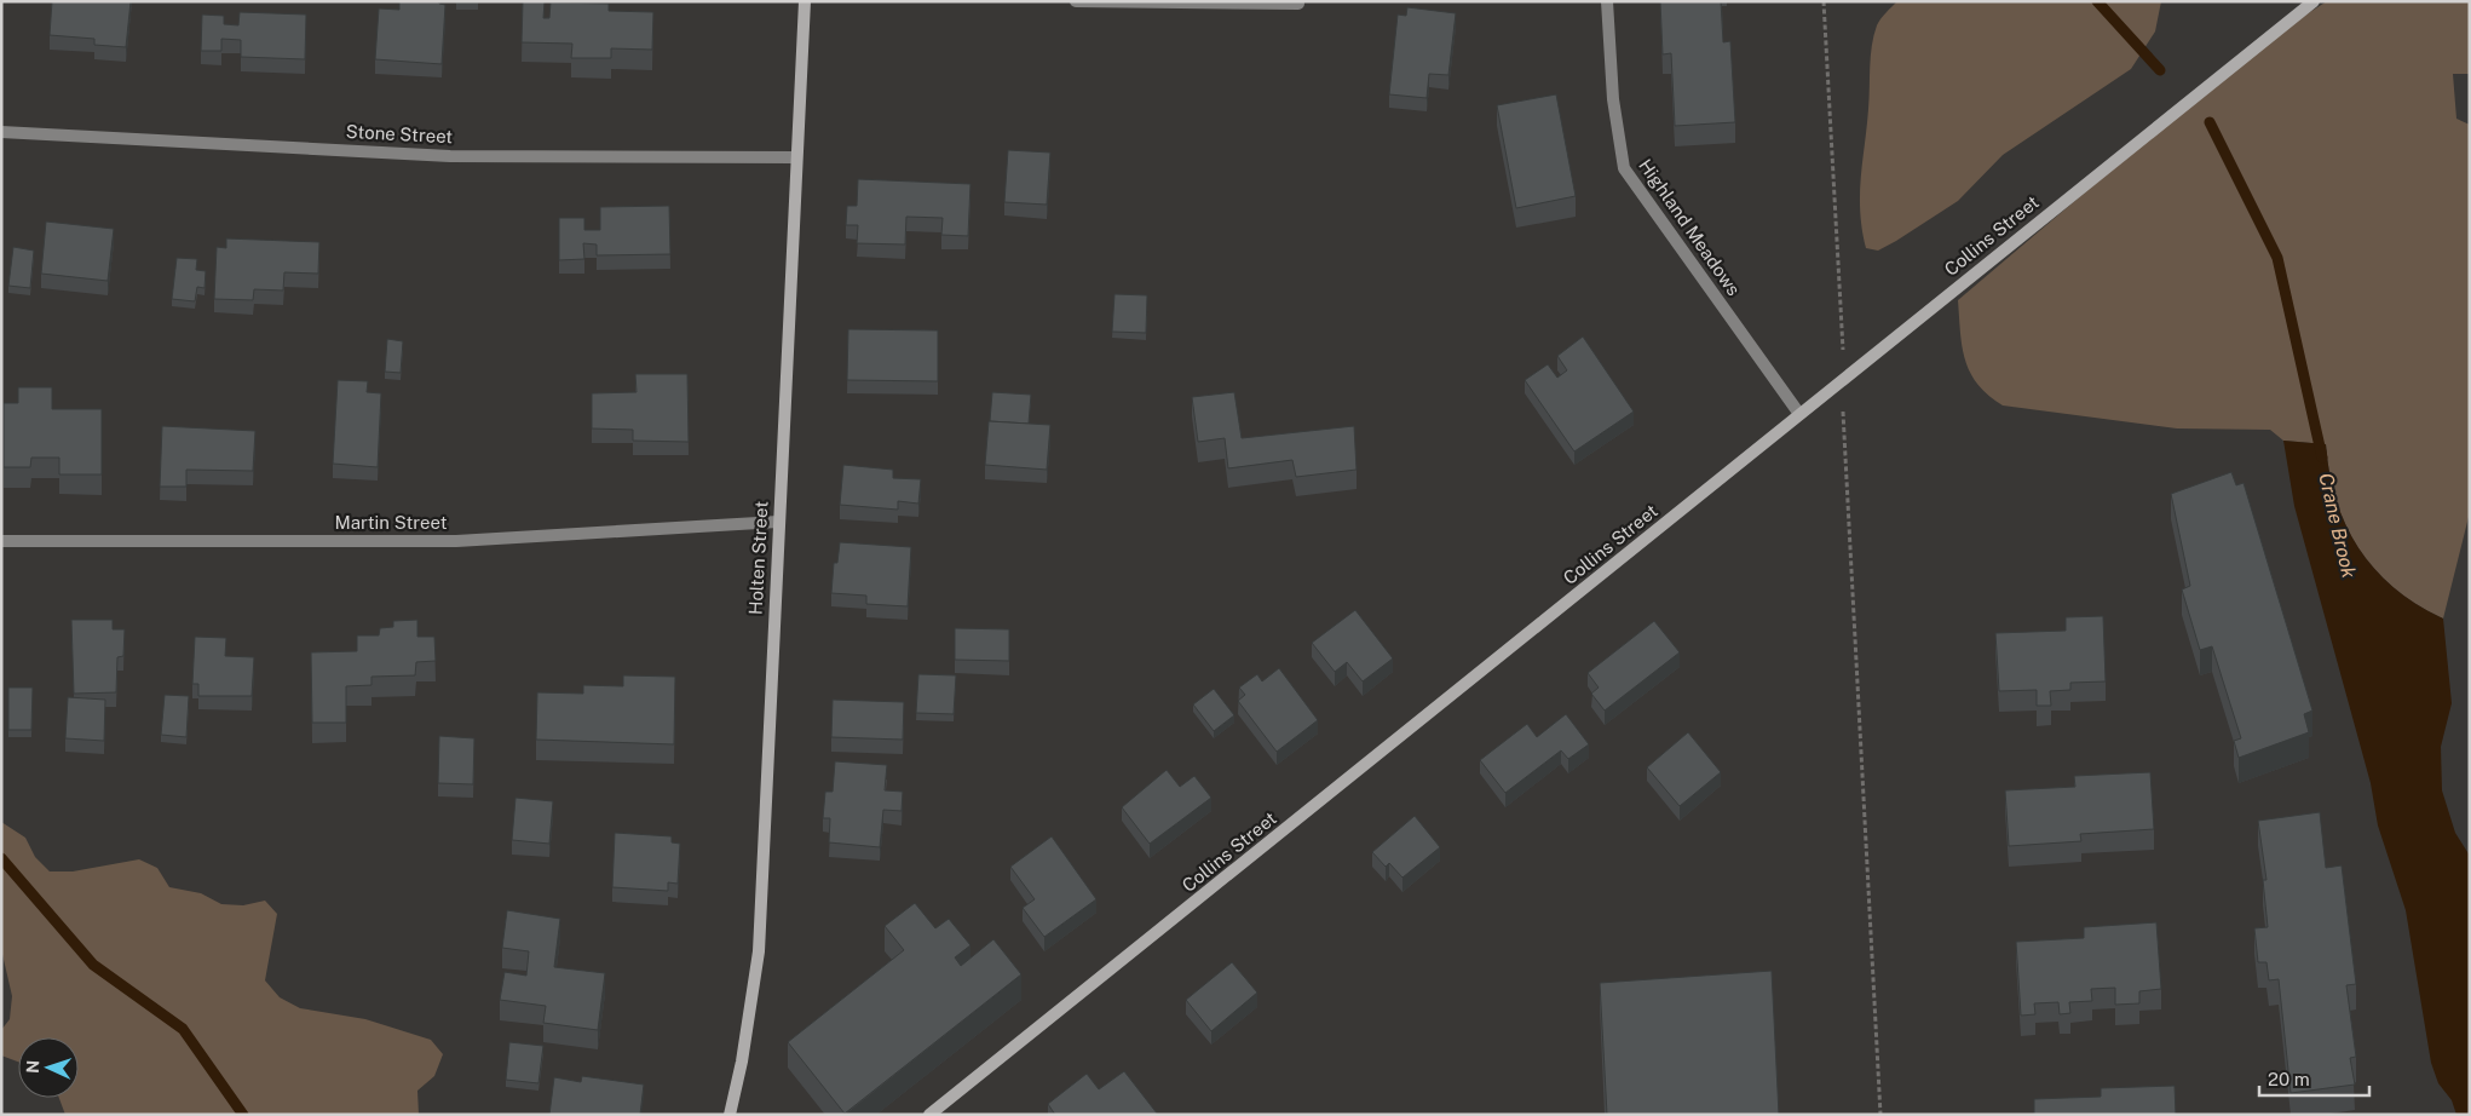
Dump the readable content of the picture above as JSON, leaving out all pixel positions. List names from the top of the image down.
{
  "streets": {
    "main road": ["Collins Street", "Holten Street"],
    "street": ["Stone Street", "Highland Meadows", "Martin Street"]
  },
  "crossings": [
    ["Stone Street", "Holten Street"],
    ["Highland Meadows", "Collins Street"],
    ["Martin Street", "Holten Street"]
  ],
  "water": ["Crane Brook"],
  "scale_bar": "20 m",
  "north": "left"
}
